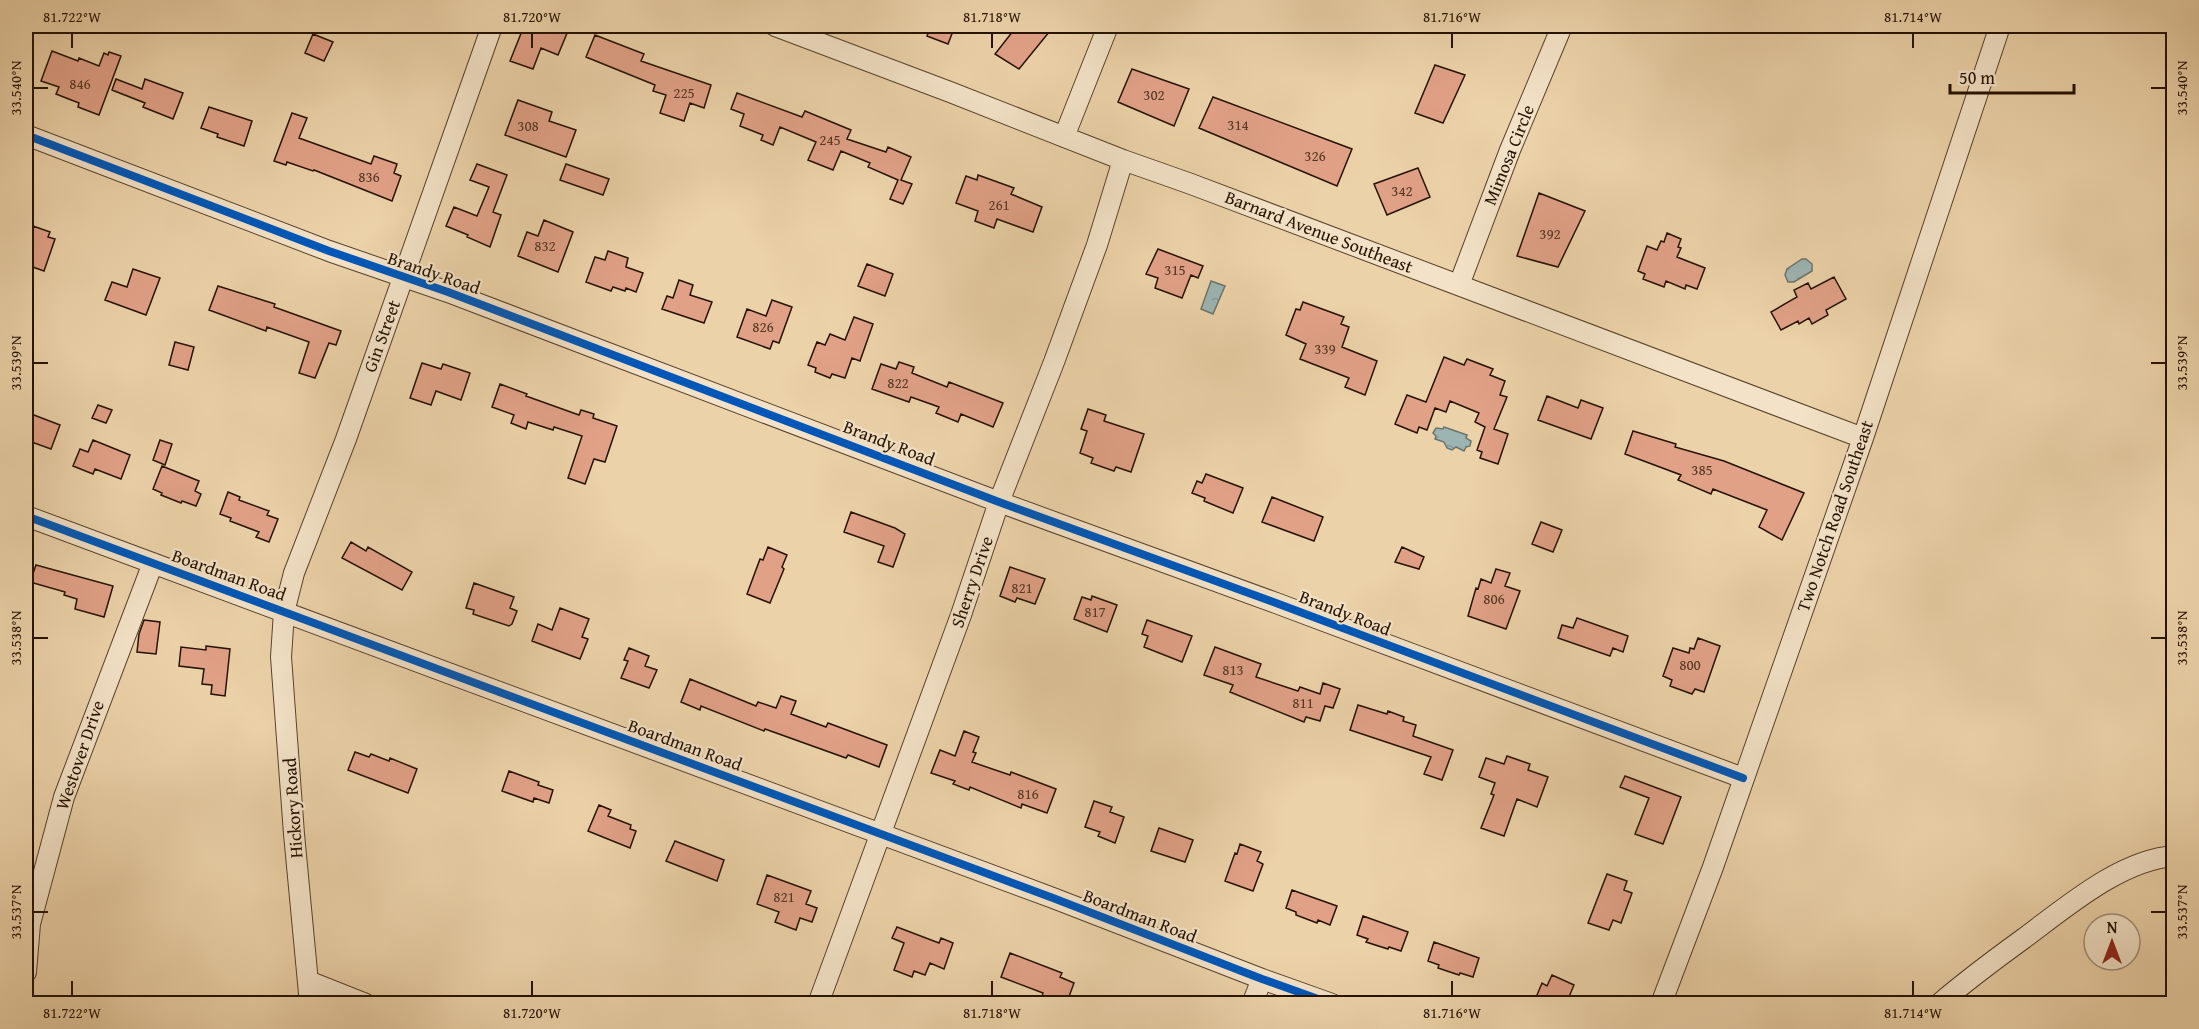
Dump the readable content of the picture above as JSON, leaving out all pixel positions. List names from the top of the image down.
{
  "streets": {
    "street": [
      "Mimosa Circle",
      "Barnard Avenue Southeast",
      "Brandy Road",
      "Gin Street",
      "Two Notch Road Southeast",
      "Boardman Road",
      "Sherry Drive",
      "Westover Drive",
      "Hickory Road"
    ]
  },
  "crossings": [
    ["Mimosa Circle", "Barnard Avenue Southeast"],
    ["Barnard Avenue Southeast", "Two Notch Road Southeast"],
    ["Barnard Avenue Southeast", "Sherry Drive"],
    ["Brandy Road", "Gin Street"],
    ["Brandy Road", "Two Notch Road Southeast"],
    ["Brandy Road", "Sherry Drive"],
    ["Gin Street", "Boardman Road"],
    ["Gin Street", "Hickory Road"],
    ["Boardman Road", "Sherry Drive"],
    ["Boardman Road", "Westover Drive"],
    ["Boardman Road", "Hickory Road"]
  ],
  "house_numbers": [
    "846",
    "225",
    "302",
    "314",
    "308",
    "245",
    "326",
    "836",
    "342",
    "261",
    "392",
    "832",
    "315",
    "826",
    "339",
    "822",
    "385",
    "821",
    "806",
    "817",
    "800",
    "813",
    "811",
    "816",
    "821"
  ],
  "scale_bar": "50 m",
  "north": "top",
  "coordinates": [
    "81.722°W",
    "81.720°W",
    "81.718°W",
    "81.716°W",
    "81.714°W",
    "33.540°N",
    "33.539°N",
    "33.538°N",
    "33.537°N"
  ]
}
